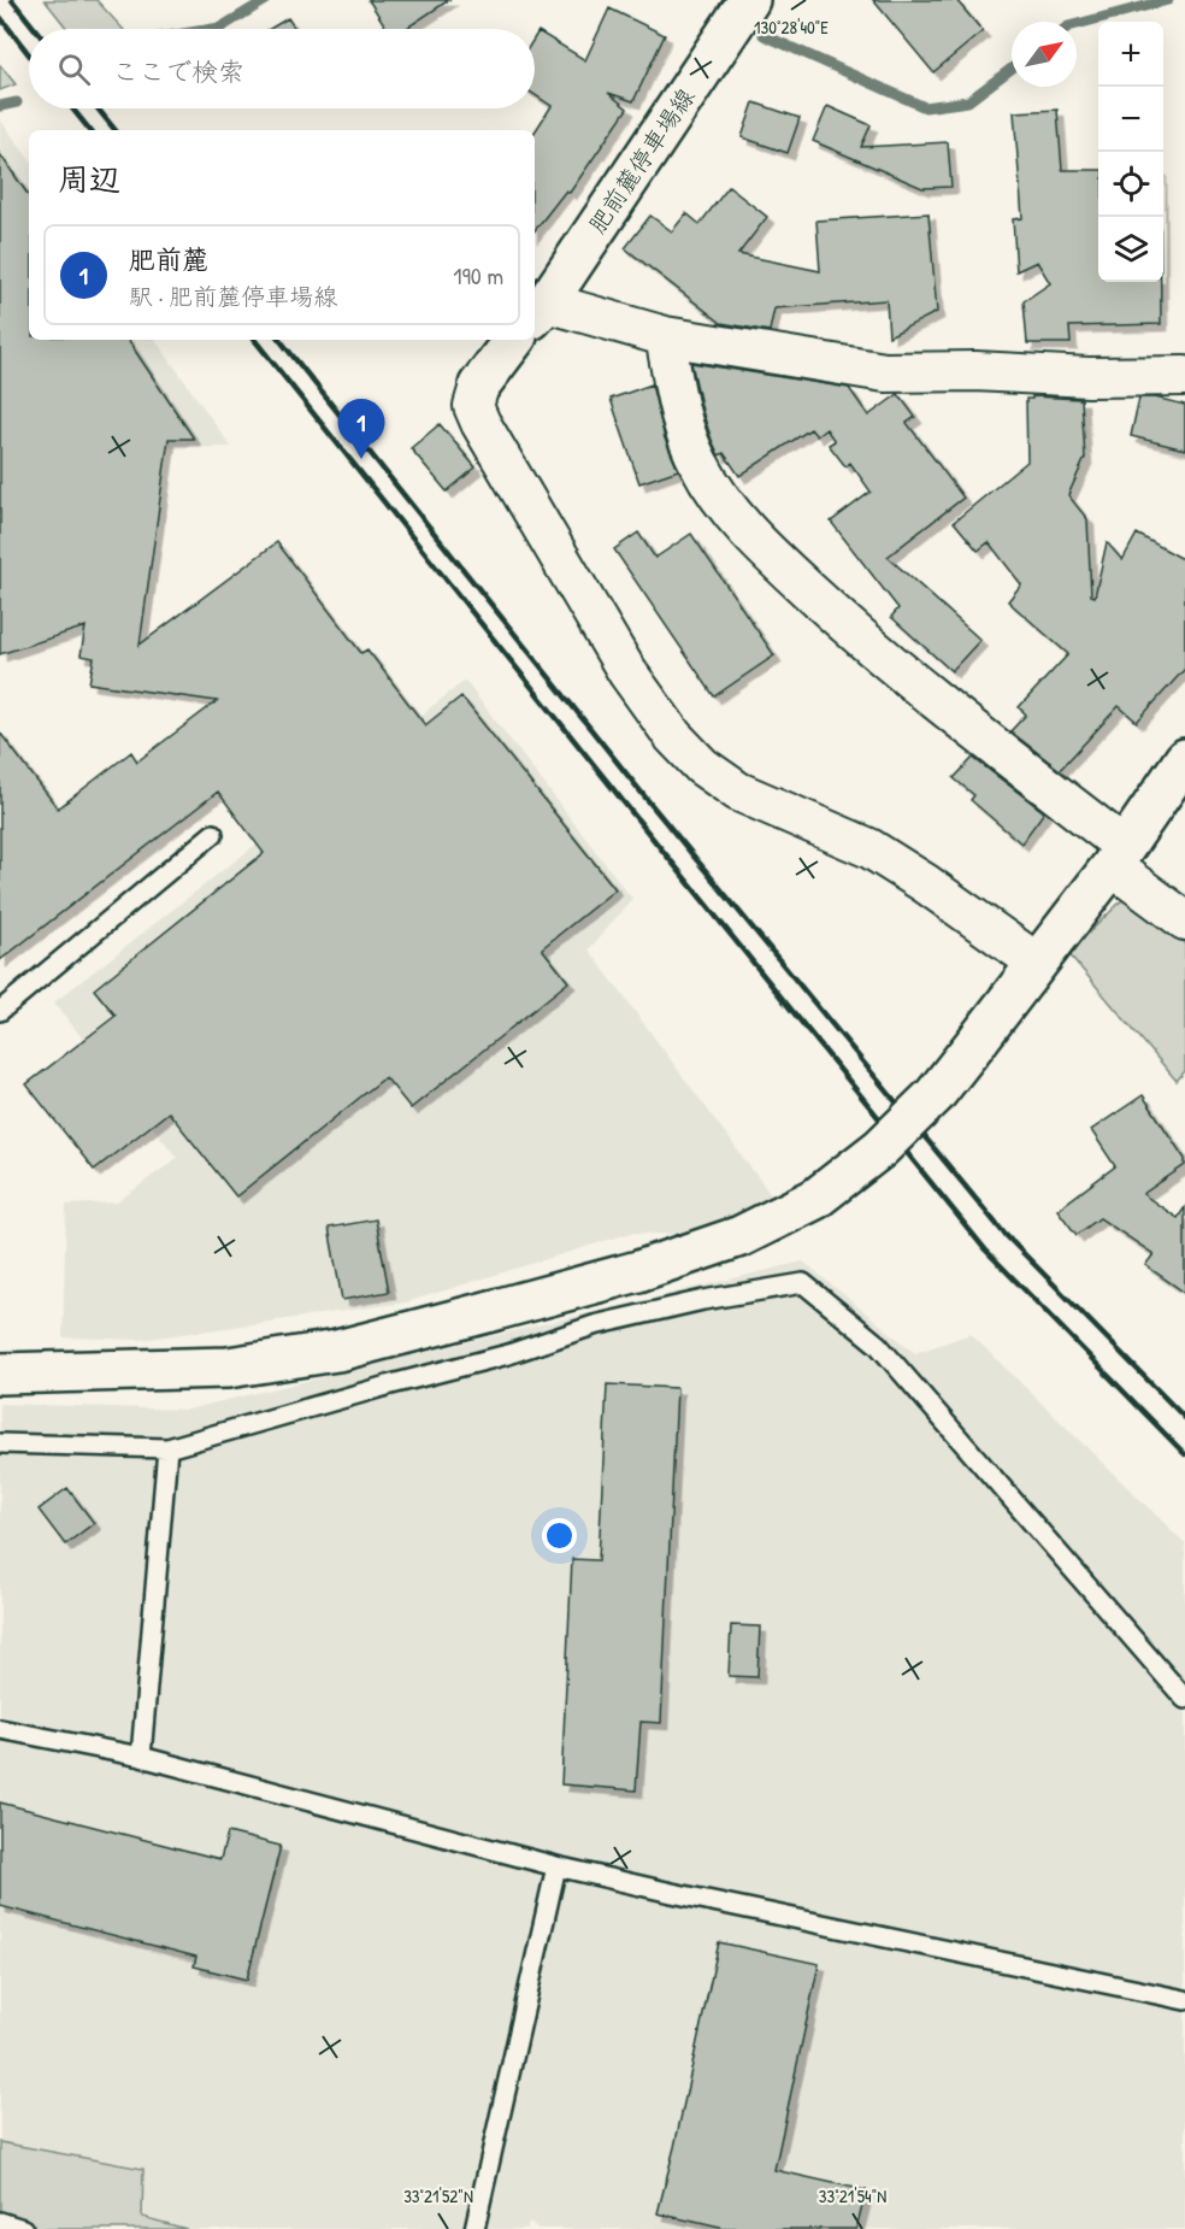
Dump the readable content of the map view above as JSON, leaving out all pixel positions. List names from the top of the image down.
{
  "streets": {
    "street": ["肥前麓停車場線"]
  },
  "north": "top right",
  "page": {
    "map_buttons": ["+", "−"],
    "search": "ここで検索",
    "heading": "周辺",
    "list": [
      {
        "mark": "1",
        "name": "肥前麓",
        "note": "駅 · 肥前麓停車場線",
        "value": "190 m"
      }
    ],
    "pins": "1"
  },
  "coordinates": ["130°28'40\"E", "33°21'52\"N", "33°21'54\"N"]
}
